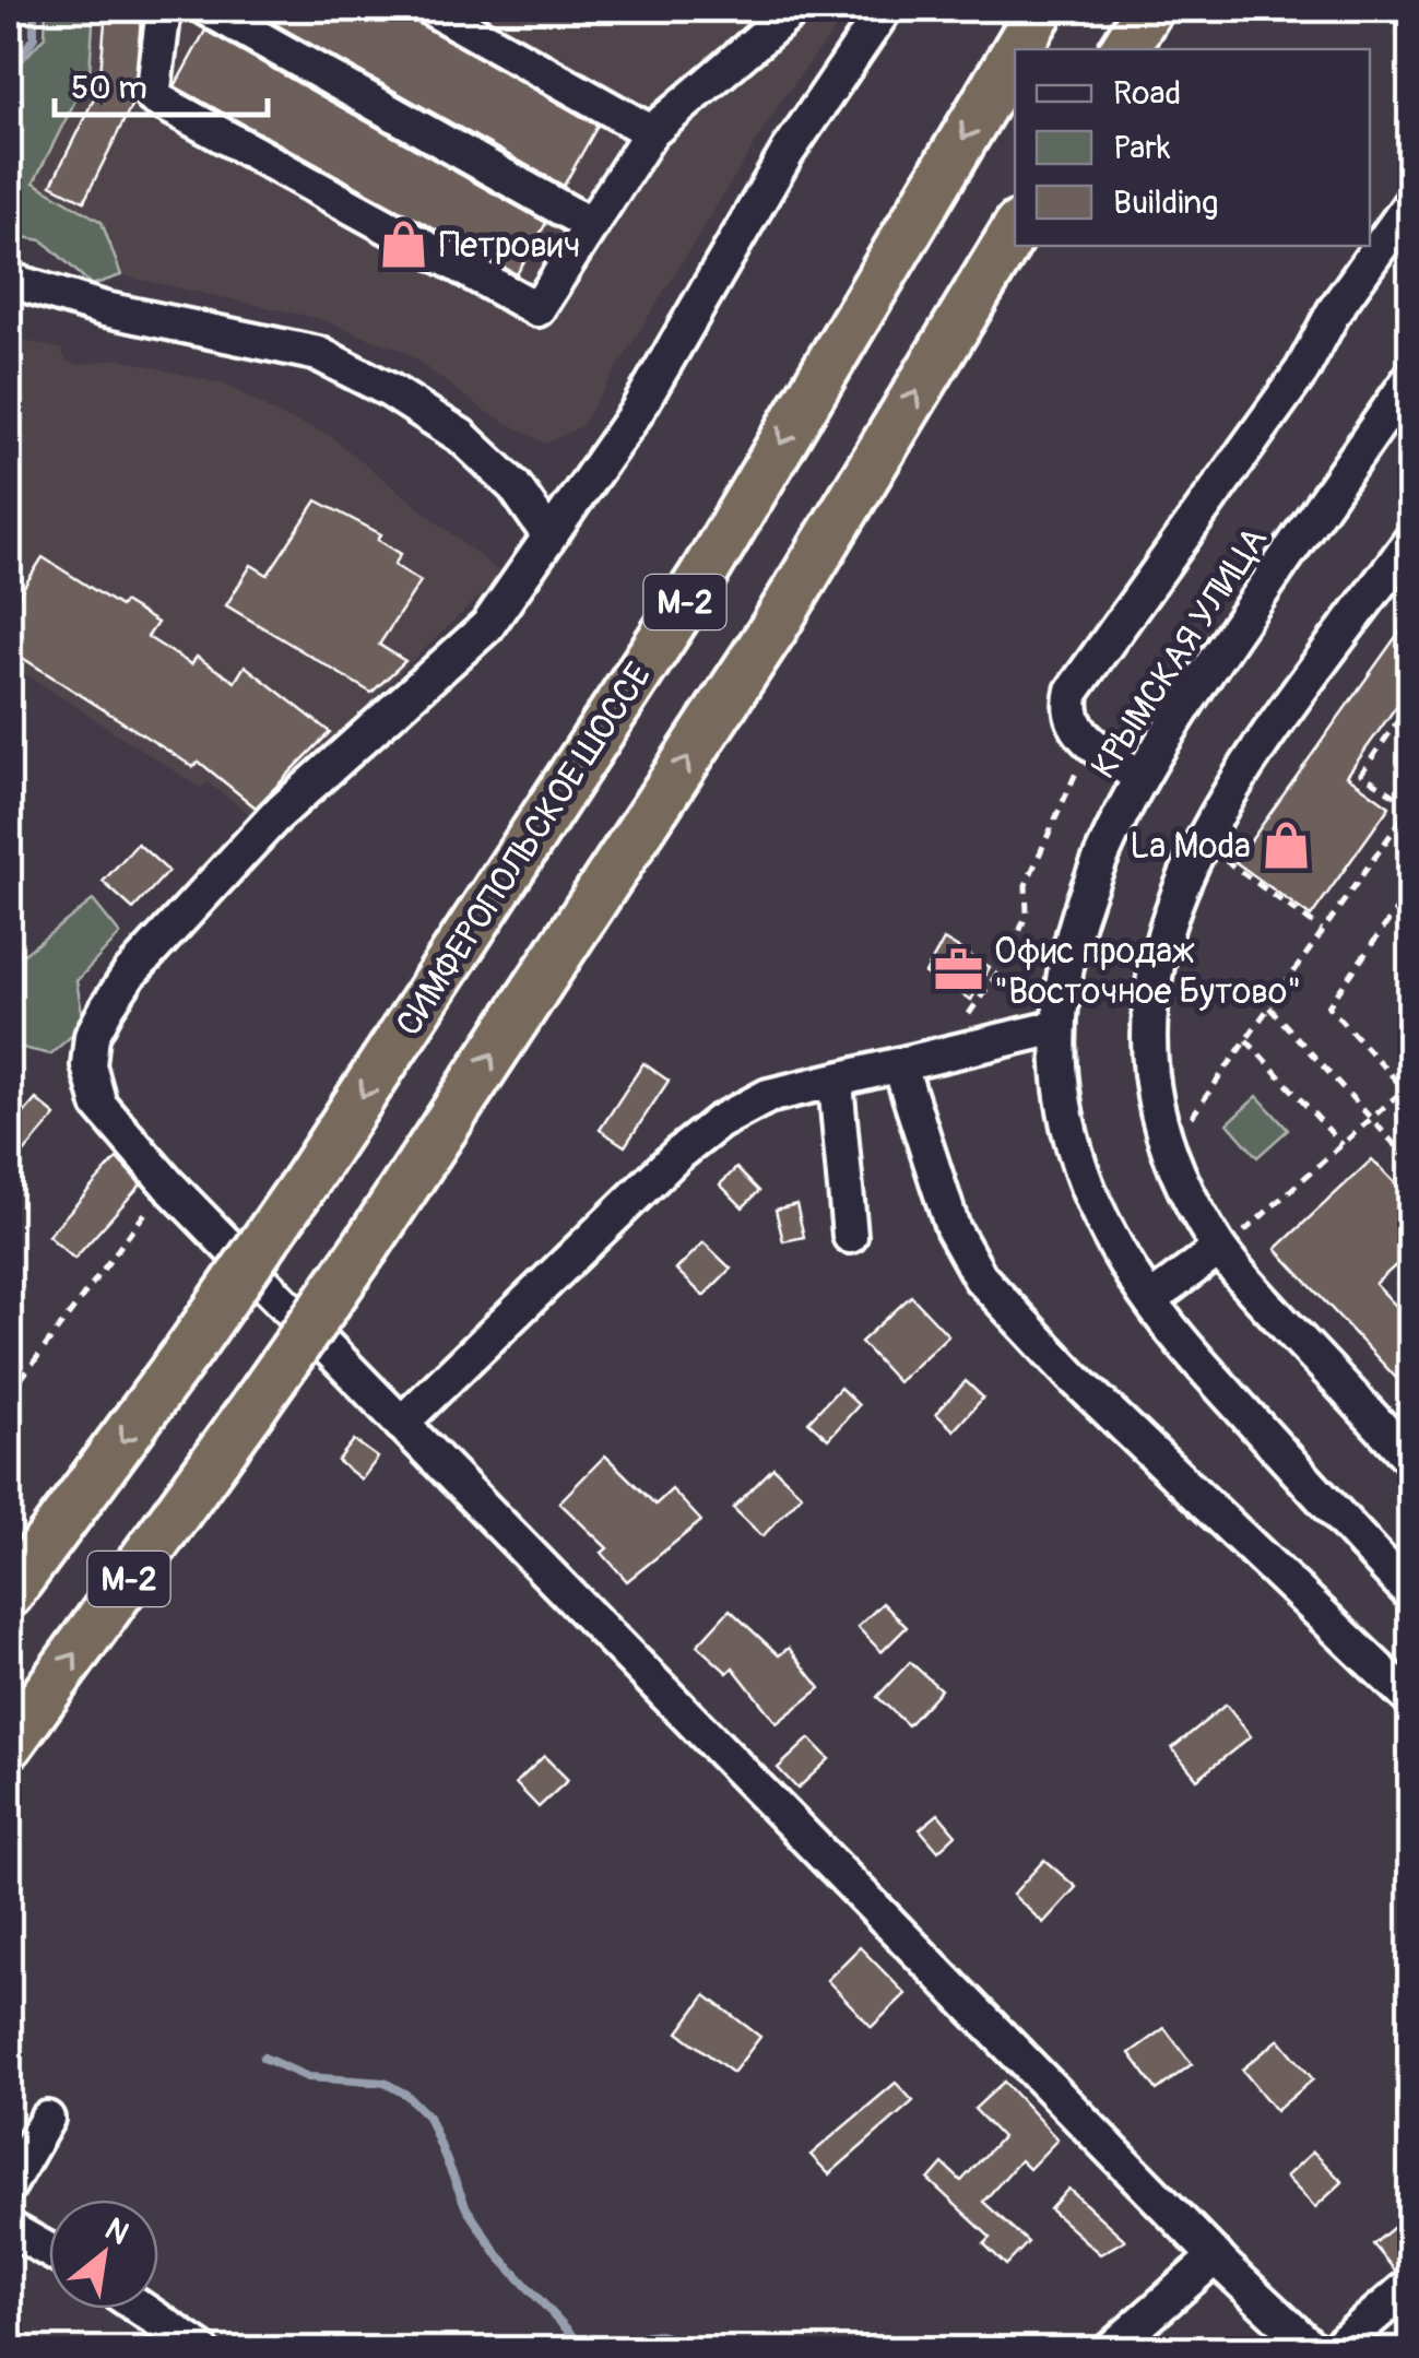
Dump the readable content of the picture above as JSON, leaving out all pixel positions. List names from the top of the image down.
{
  "streets": {
    "highway": ["М-2", "СИМФЕРОПОЛЬСКОЕ ШОССЕ"],
    "street": ["КРЫМСКАЯ УЛИЦА"]
  },
  "places": {
    "shop": ["Петрович", "La Moda"],
    "office": ["Офис продаж \"Восточное Бутово\""]
  },
  "legend": ["Road", "Park", "Building"],
  "scale_bar": "50 m",
  "north": "top right"
}
